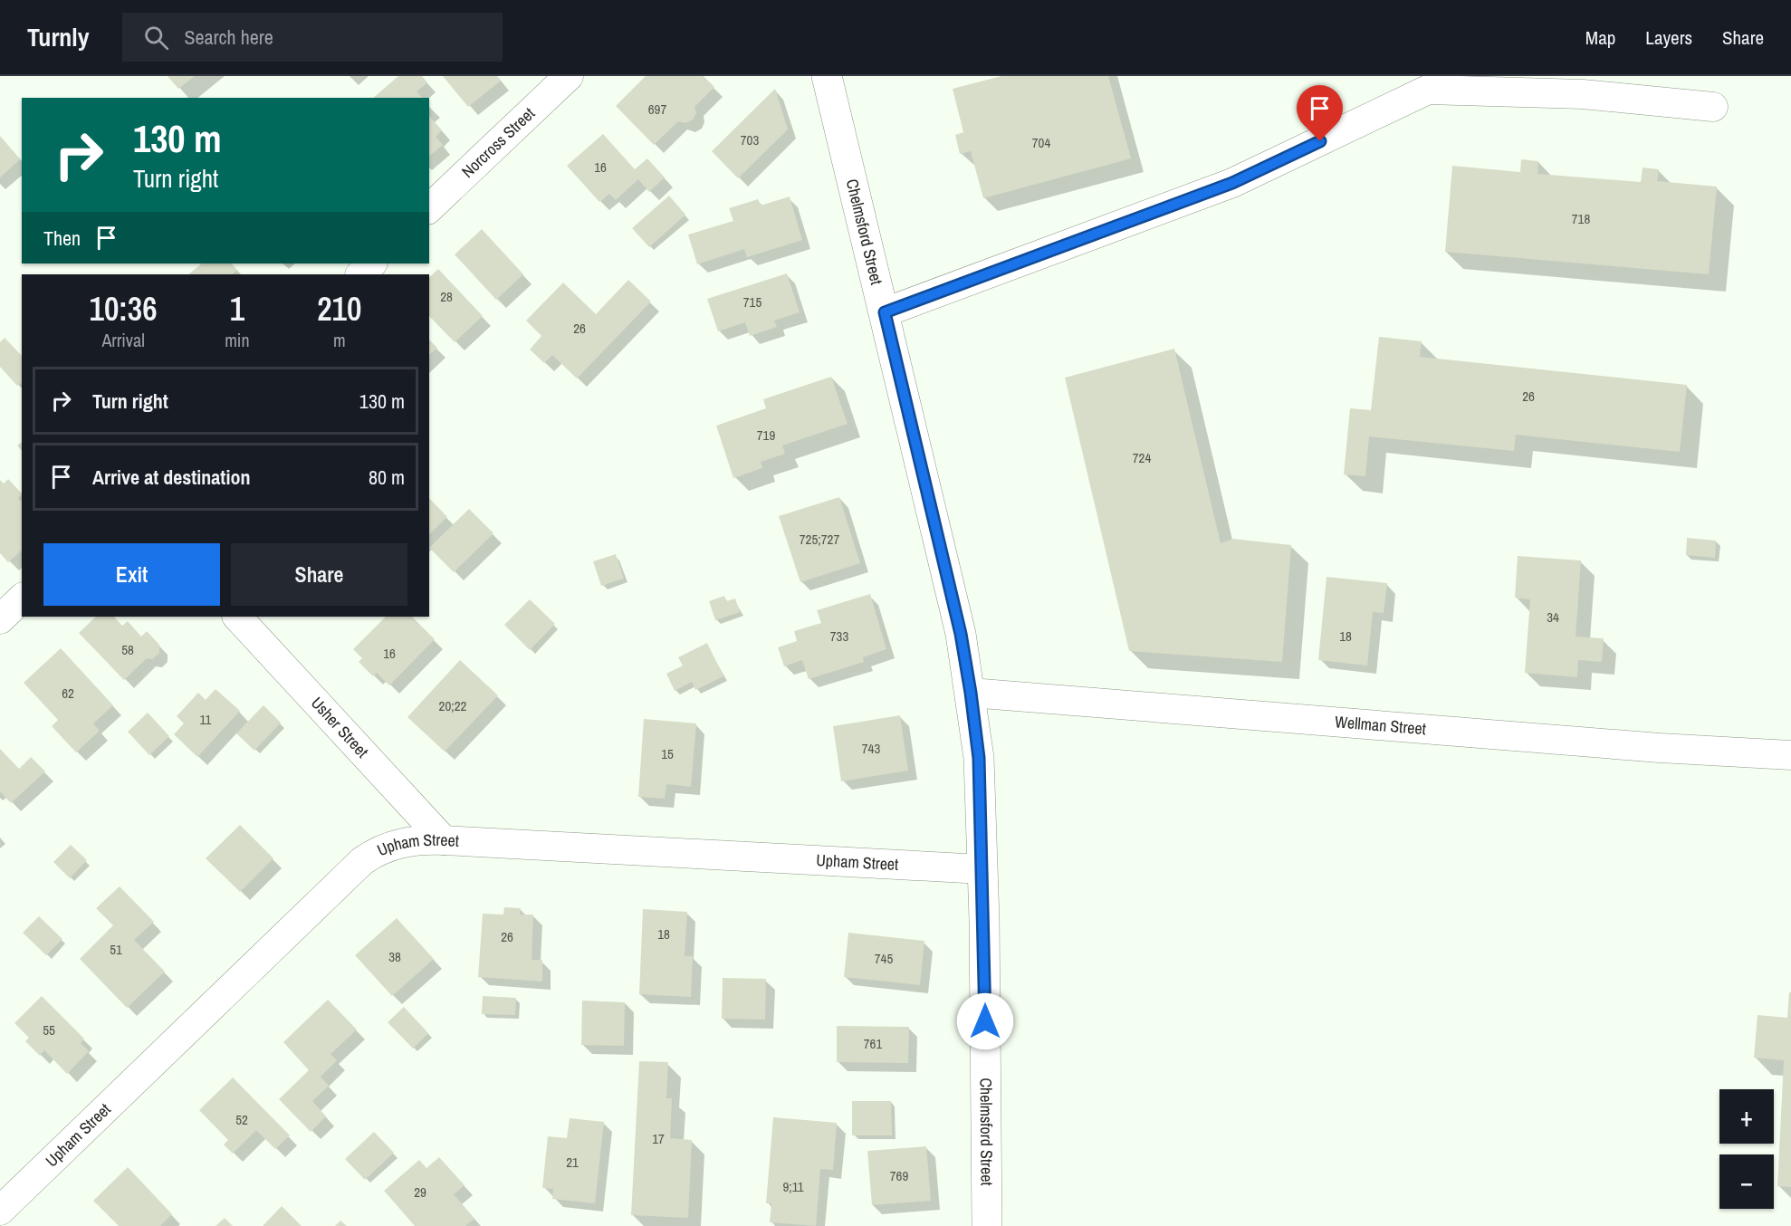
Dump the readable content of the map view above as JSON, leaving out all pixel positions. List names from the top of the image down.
{
  "streets": {
    "main road": ["Chelmsford Street"],
    "street": [
      "Norcross Street",
      "Wellman Street",
      "Usher Street",
      "Upham Street"
    ]
  },
  "crossings": [
    ["Chelmsford Street", "Wellman Street"],
    ["Chelmsford Street", "Upham Street"],
    ["Usher Street", "Upham Street"]
  ],
  "house_numbers": [
    "697",
    "703",
    "704",
    "16",
    "718",
    "28",
    "715",
    "26",
    "26",
    "719",
    "724",
    "725;727",
    "34",
    "733",
    "18",
    "58",
    "16",
    "62",
    "20;22",
    "11",
    "743",
    "15",
    "18",
    "26",
    "51",
    "38",
    "745",
    "55",
    "761",
    "52",
    "17",
    "21",
    "769",
    "9;11",
    "29"
  ],
  "page": {
    "header": "Turnly",
    "search": "Search here",
    "nav": ["Map", "Layers", "Share"],
    "turn": ["130 m", "Turn right"],
    "then": "Then",
    "eta": [
      "10:36",
      "Arrival",
      "1",
      "min",
      "210",
      "m"
    ],
    "list": [
      {
        "name": "Turn right",
        "value": "130 m"
      },
      {
        "name": "Arrive at destination",
        "value": "80 m"
      }
    ],
    "buttons": ["Exit", "Share"],
    "map_buttons": ["+", "−"]
  }
}
